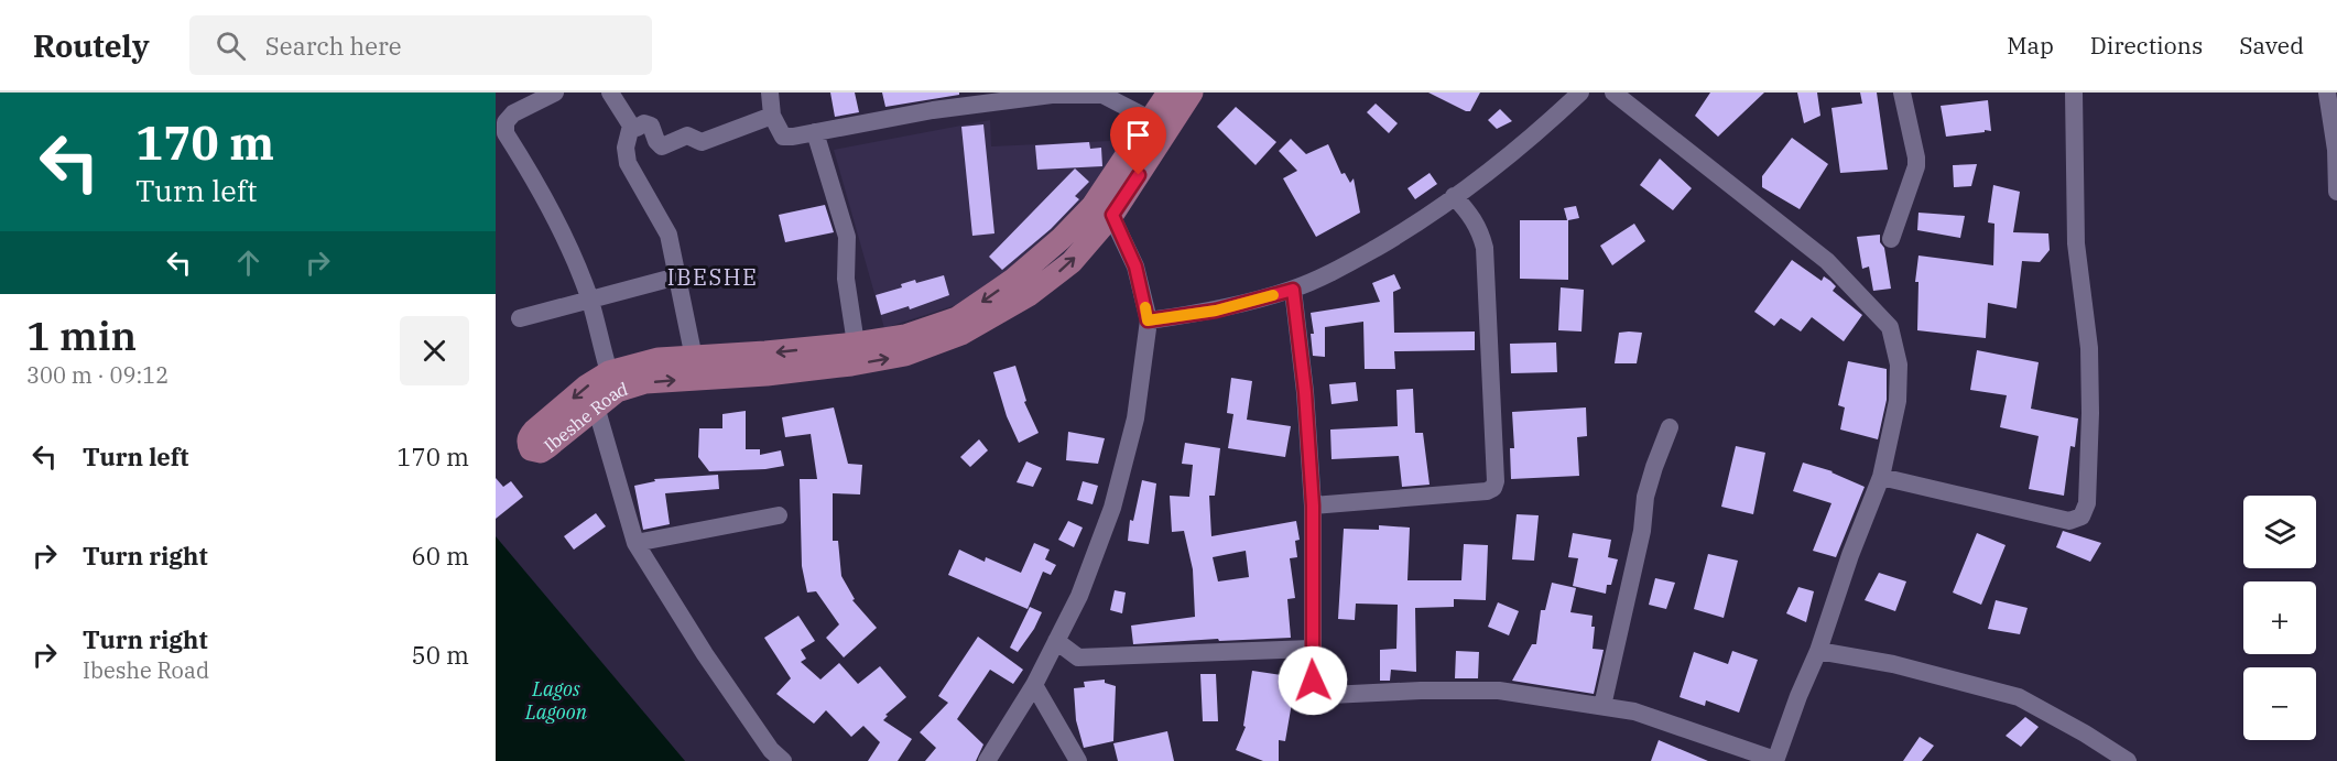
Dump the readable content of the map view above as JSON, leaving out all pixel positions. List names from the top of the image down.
{
  "streets": {
    "main road": ["Ibeshe Road"]
  },
  "districts": ["IBESHE"],
  "water": ["Lagos Lagoon"],
  "page": {
    "header": "Routely",
    "search": "Search here",
    "nav": ["Map", "Directions", "Saved"],
    "turn": ["170 m", "Turn left"],
    "heading": ["1 min", "300 m · 09:12"],
    "list": [
      {
        "name": "Turn left",
        "value": "170 m"
      },
      {
        "name": "Turn right",
        "value": "60 m"
      },
      {
        "name": "Turn right",
        "note": "Ibeshe Road",
        "value": "50 m"
      }
    ],
    "map_buttons": ["+", "−"]
  }
}
